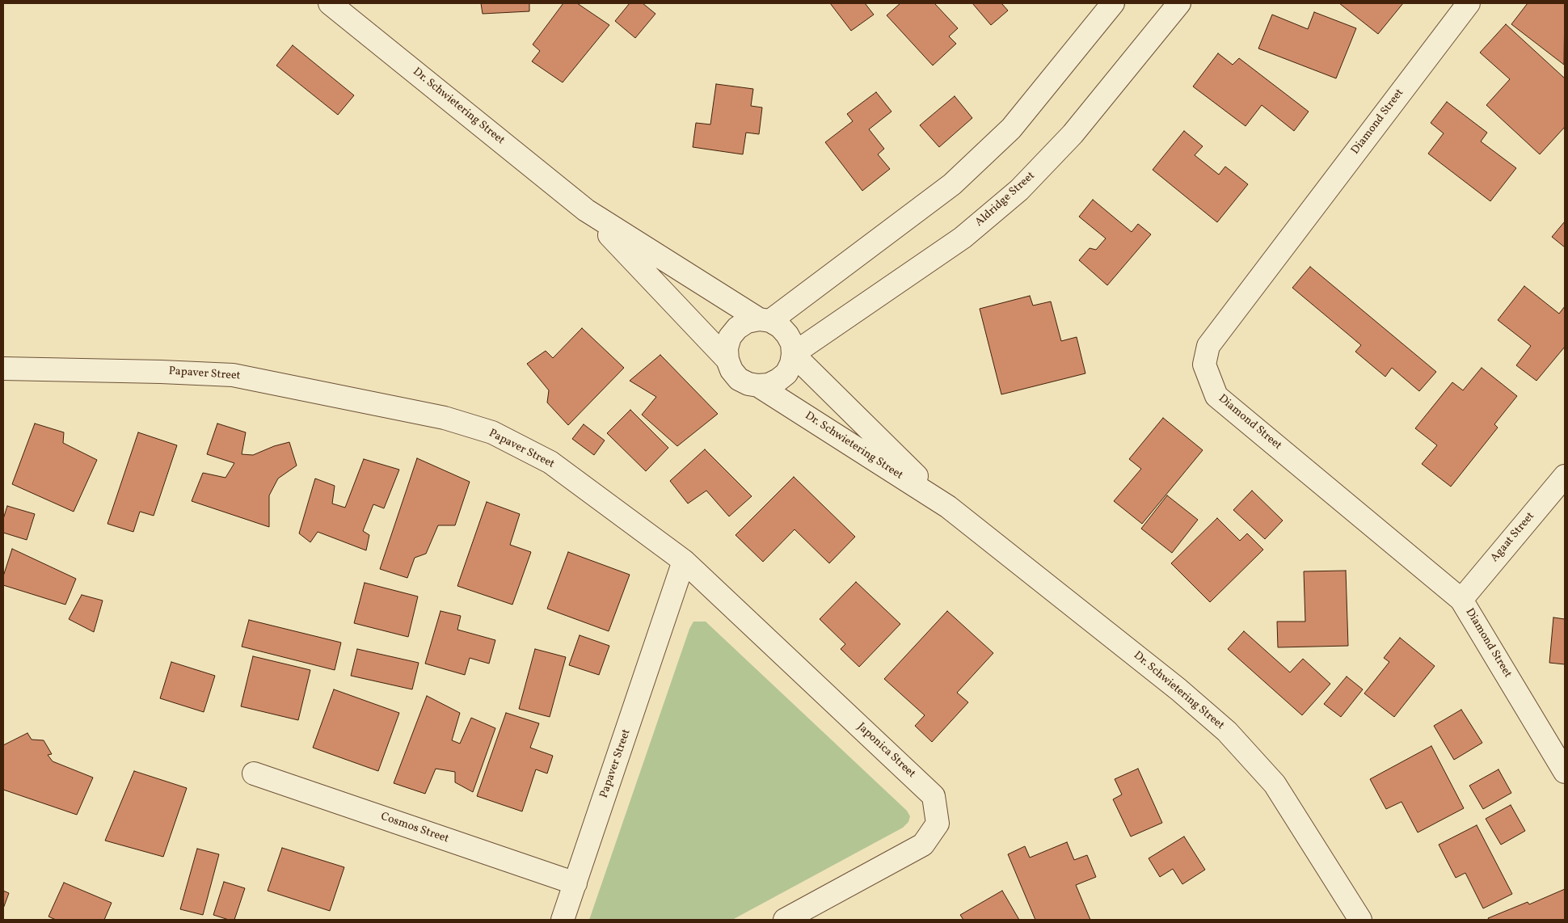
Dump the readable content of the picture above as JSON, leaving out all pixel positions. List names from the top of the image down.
{
  "streets": {
    "street": [
      "Dr. Schwietering Street",
      "Diamond Street",
      "Aldridge Street",
      "Papaver Street",
      "Agaat Street",
      "Japonica Street",
      "Cosmos Street"
    ]
  },
  "crossings": [
    ["Dr. Schwietering Street", "Aldridge Street"],
    ["Diamond Street", "Agaat Street"],
    ["Papaver Street", "Japonica Street"],
    ["Papaver Street", "Cosmos Street"]
  ]
}
